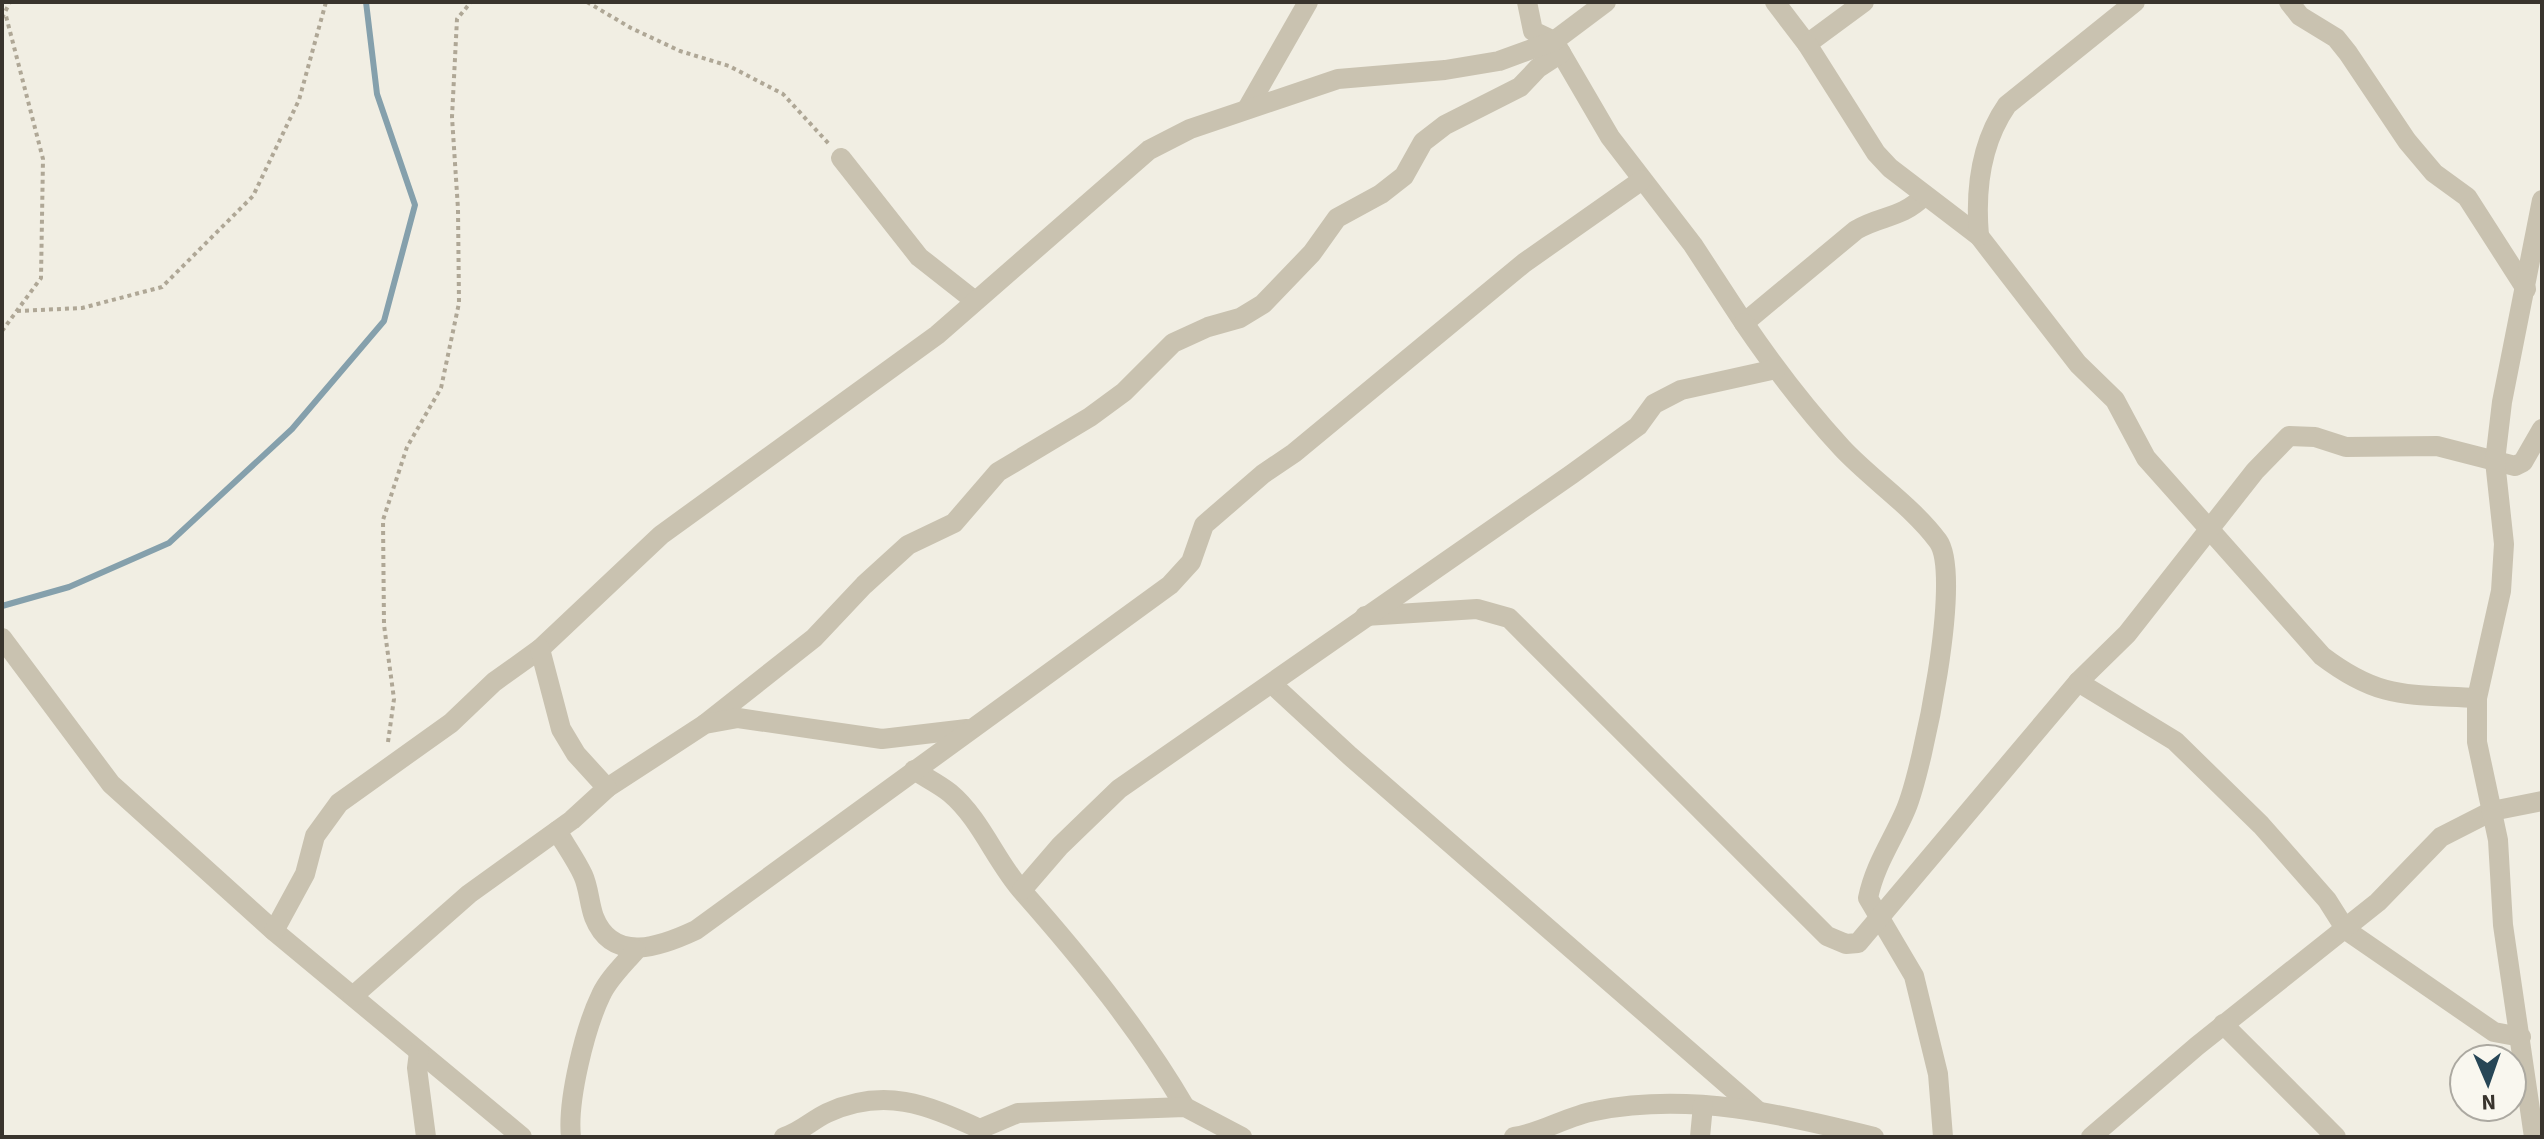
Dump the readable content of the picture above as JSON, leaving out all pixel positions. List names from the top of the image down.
{
  "north": "bottom"
}
